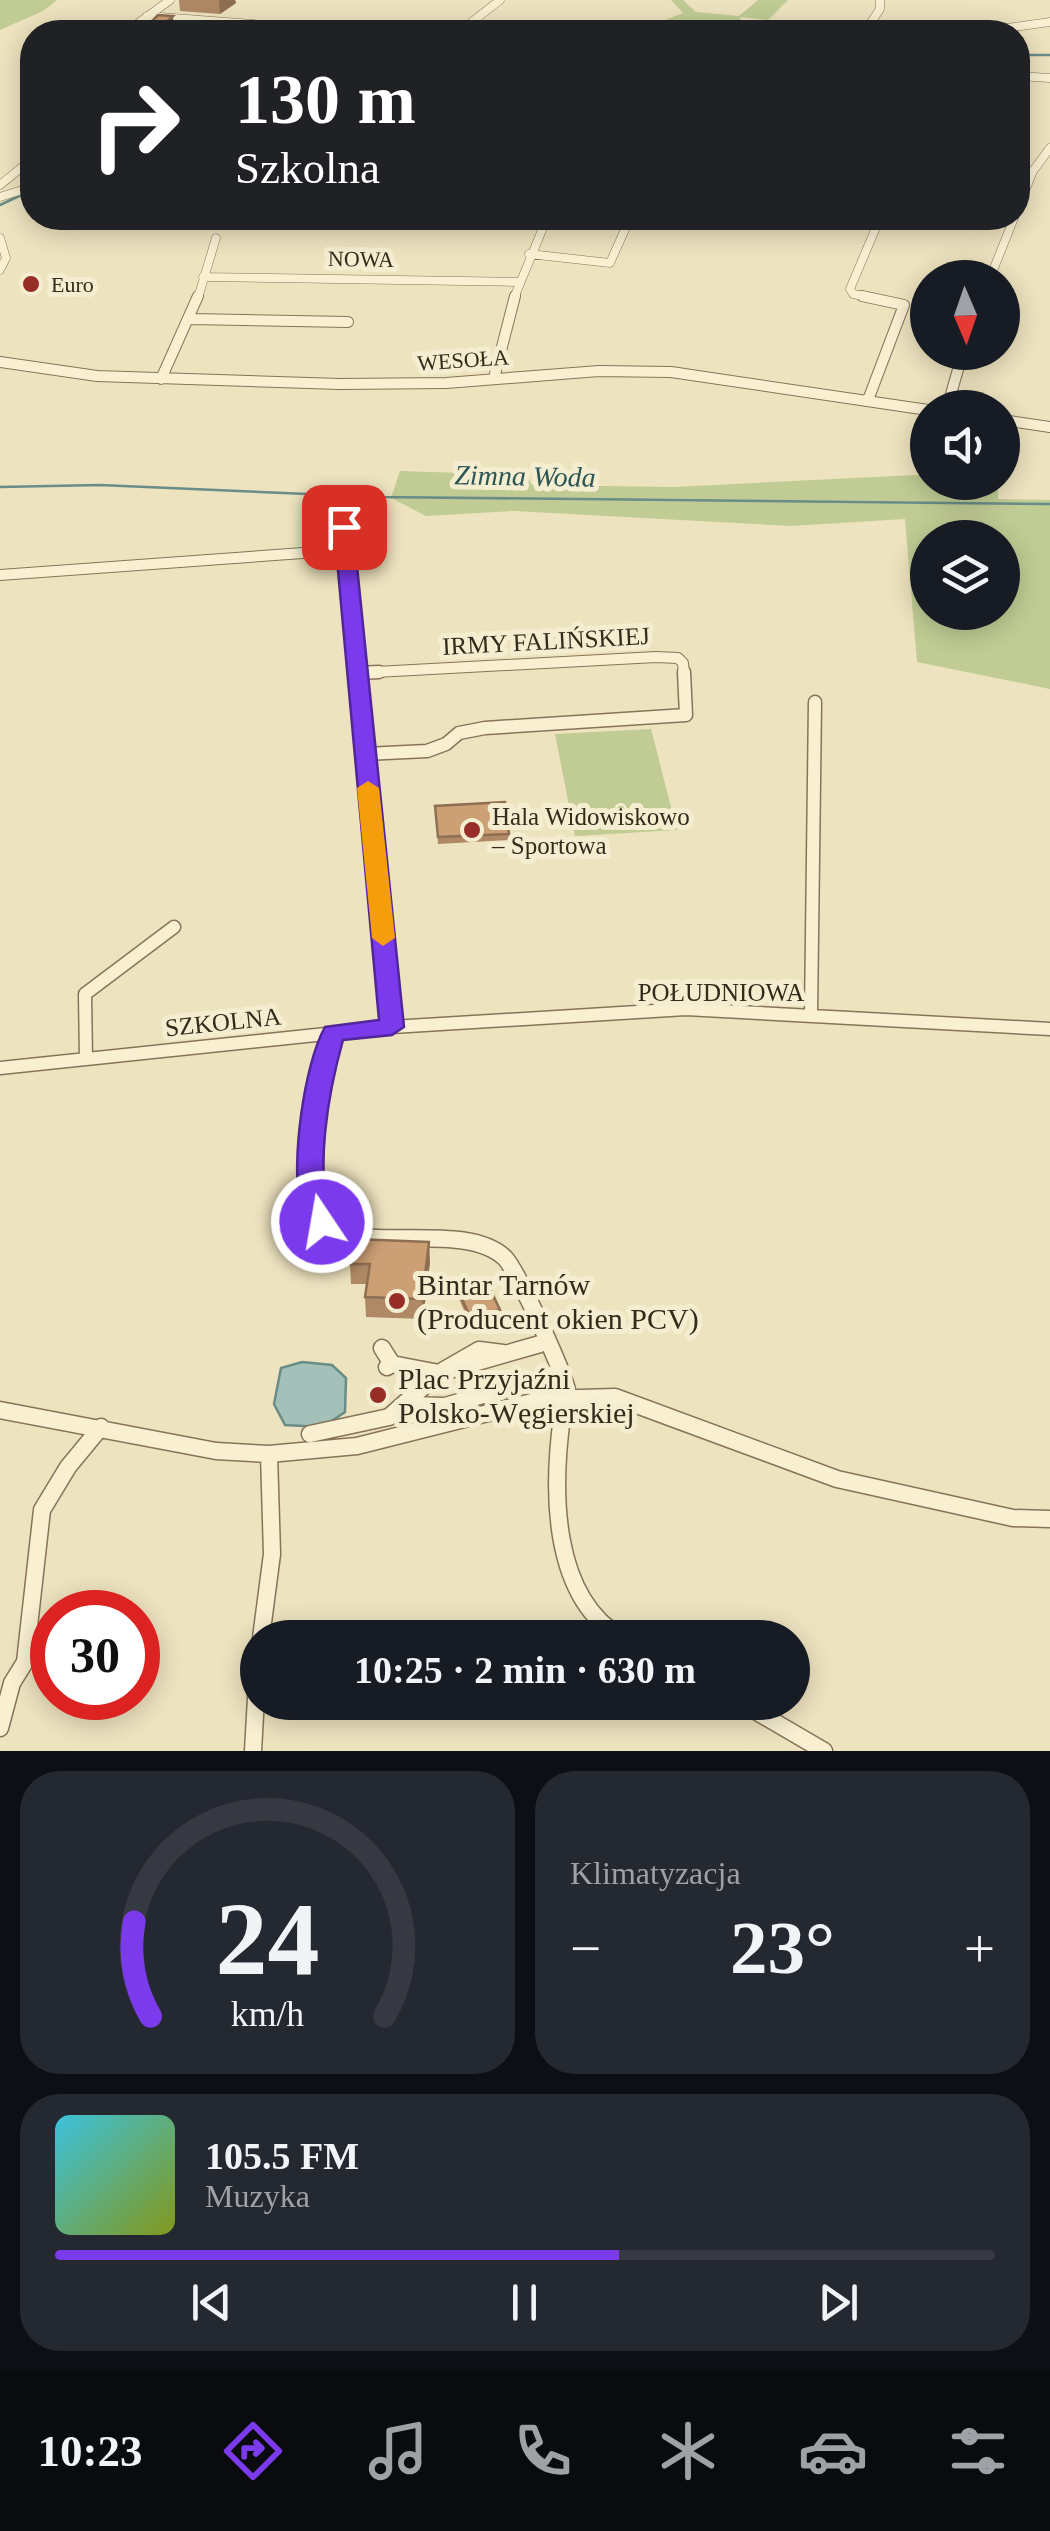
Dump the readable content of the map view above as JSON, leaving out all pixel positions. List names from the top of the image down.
{
  "streets": {
    "street": [
      "NOWA",
      "WESOŁA",
      "IRMY FALIŃSKIEJ",
      "POŁUDNIOWA",
      "SZKOLNA"
    ]
  },
  "crossings": [
    ["POŁUDNIOWA", "SZKOLNA"]
  ],
  "water": ["Zimna Woda"],
  "places": [
    "Euro",
    "Hala Widowiskowo – Sportowa",
    "Bintar Tarnów (Producent okien PCV)",
    "Plac Przyjaźni Polsko-Węgierskiej"
  ],
  "north": "bottom",
  "page": {
    "turn": ["130 m", "Szkolna"],
    "limit": "30",
    "trip": "10:25 · 2 min · 630 m",
    "tile": "Klimatyzacja",
    "heat": ["−", "23°", "+"],
    "song": ["105.5 FM", "Muzyka"],
    "tabs": "10:23",
    "gauge": ["24", "km/h"]
  }
}
